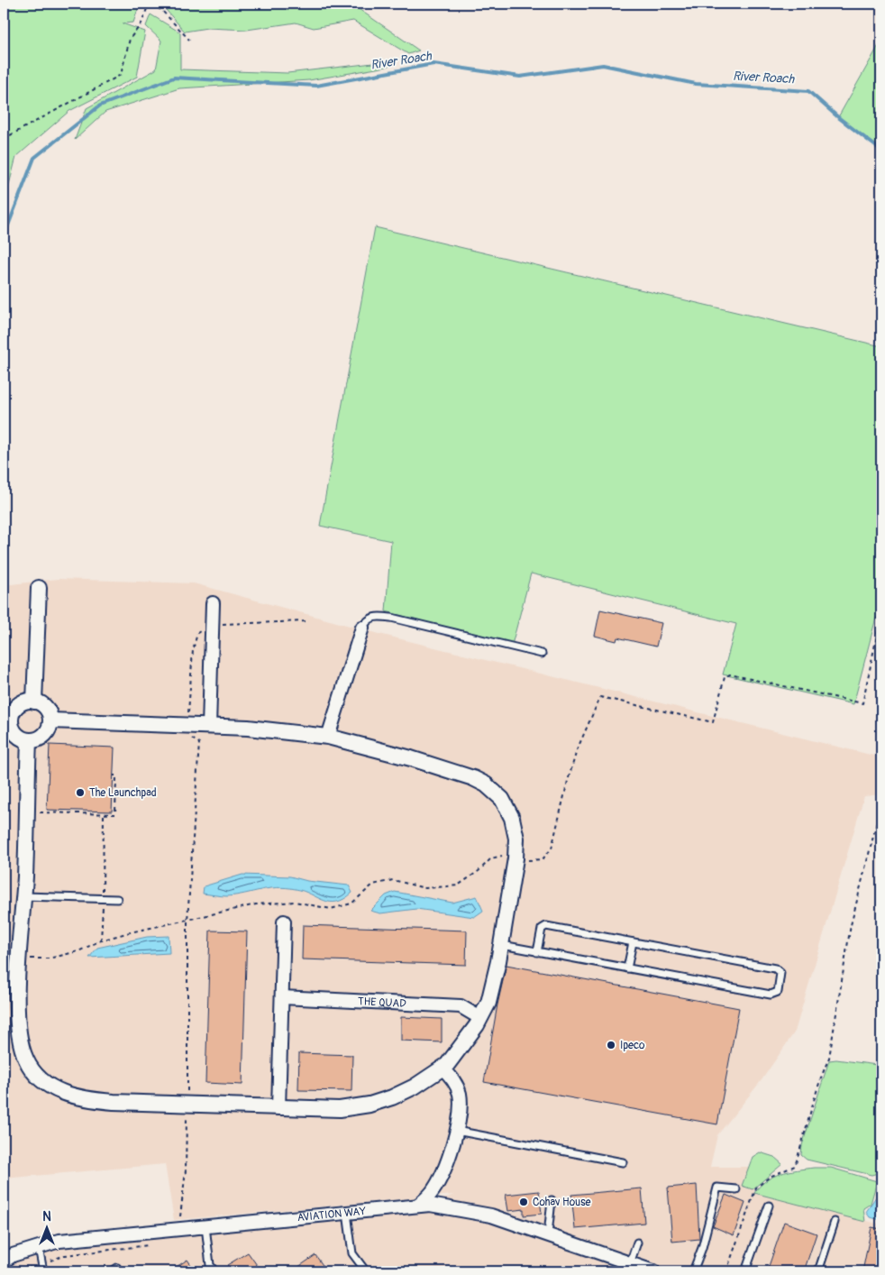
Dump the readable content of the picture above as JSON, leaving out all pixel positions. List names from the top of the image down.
{
  "streets": {
    "street": ["THE QUAD", "AVIATION WAY"]
  },
  "water": ["River Roach"],
  "places": ["The Launchpad", "Ipeco", "Cohav House"],
  "north": "top"
}
